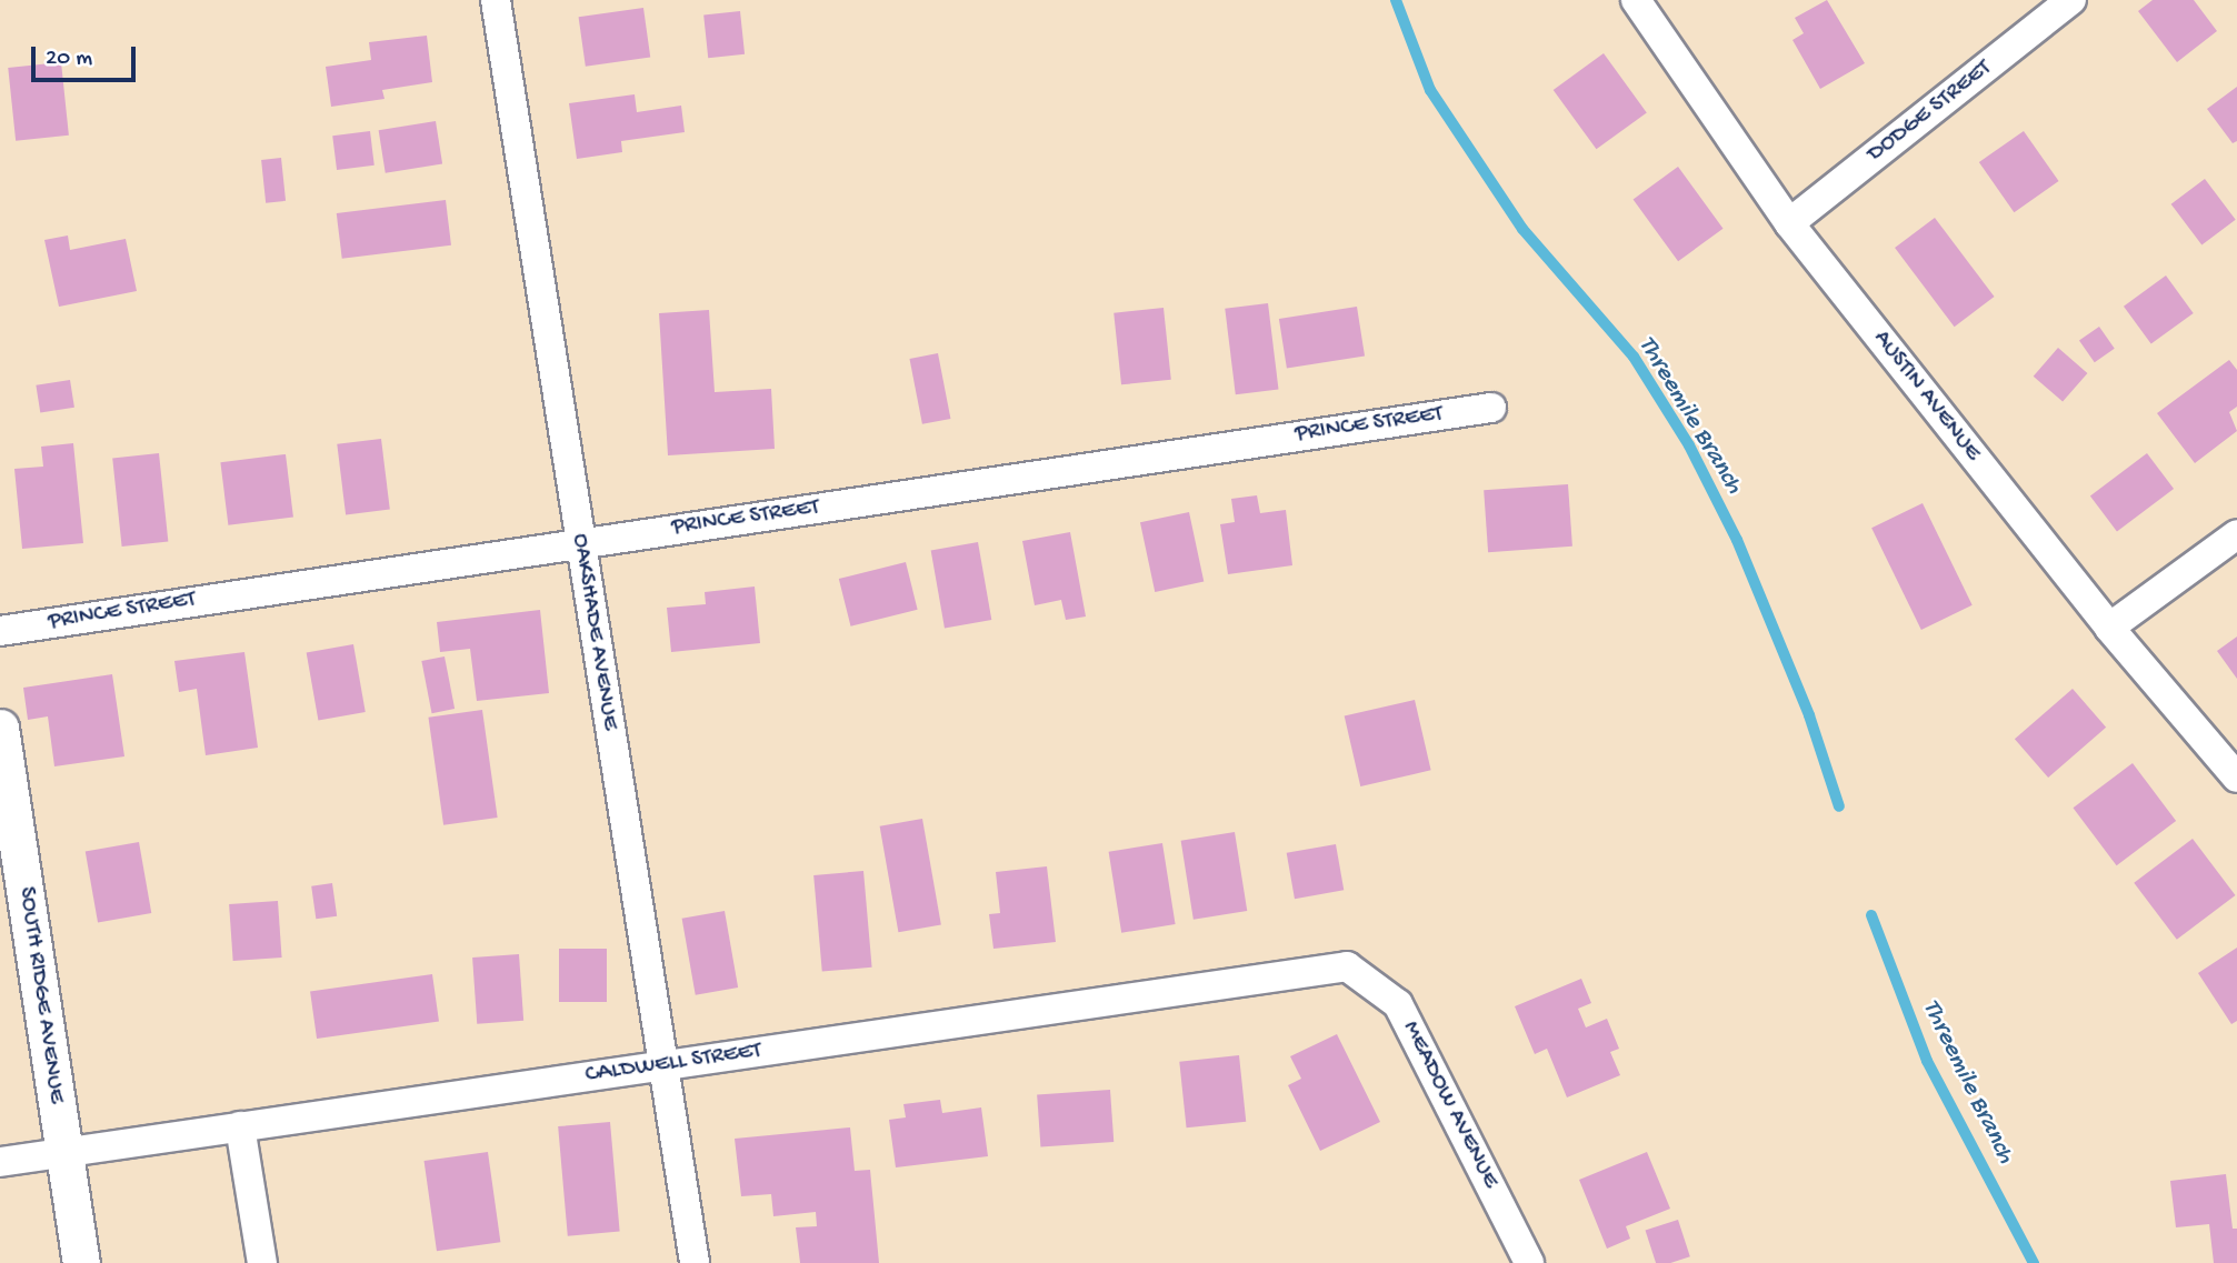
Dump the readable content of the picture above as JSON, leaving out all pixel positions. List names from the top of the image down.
{
  "streets": {
    "street": [
      "DODGE STREET",
      "AUSTIN AVENUE",
      "PRINCE STREET",
      "OAKSHADE AVENUE",
      "SOUTH RIDGE AVENUE",
      "CALDWELL STREET",
      "MEADOW AVENUE"
    ]
  },
  "crossings": [
    ["DODGE STREET", "AUSTIN AVENUE"],
    ["PRINCE STREET", "OAKSHADE AVENUE"],
    ["OAKSHADE AVENUE", "CALDWELL STREET"],
    ["SOUTH RIDGE AVENUE", "CALDWELL STREET"],
    ["CALDWELL STREET", "MEADOW AVENUE"]
  ],
  "water": ["Threemile Branch"],
  "scale_bar": "20 m"
}
